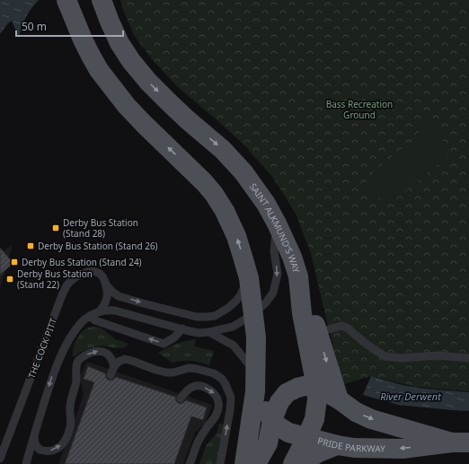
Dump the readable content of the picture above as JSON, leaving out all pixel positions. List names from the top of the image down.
{
  "streets": {
    "main road": ["SAINT ALKMUND'S WAY", "PRIDE PARKWAY"],
    "lane": ["THE COCK PITT"]
  },
  "crossings": [
    ["SAINT ALKMUND'S WAY", "PRIDE PARKWAY"]
  ],
  "water": ["River Derwent"],
  "parks": ["Bass Recreation Ground"],
  "places": {
    "transit": [
      "Derby Bus Station (Stand 28)",
      "Derby Bus Station (Stand 26)",
      "Derby Bus Station (Stand 24)",
      "Derby Bus Station (Stand 22)"
    ]
  },
  "scale_bar": "50 m"
}
